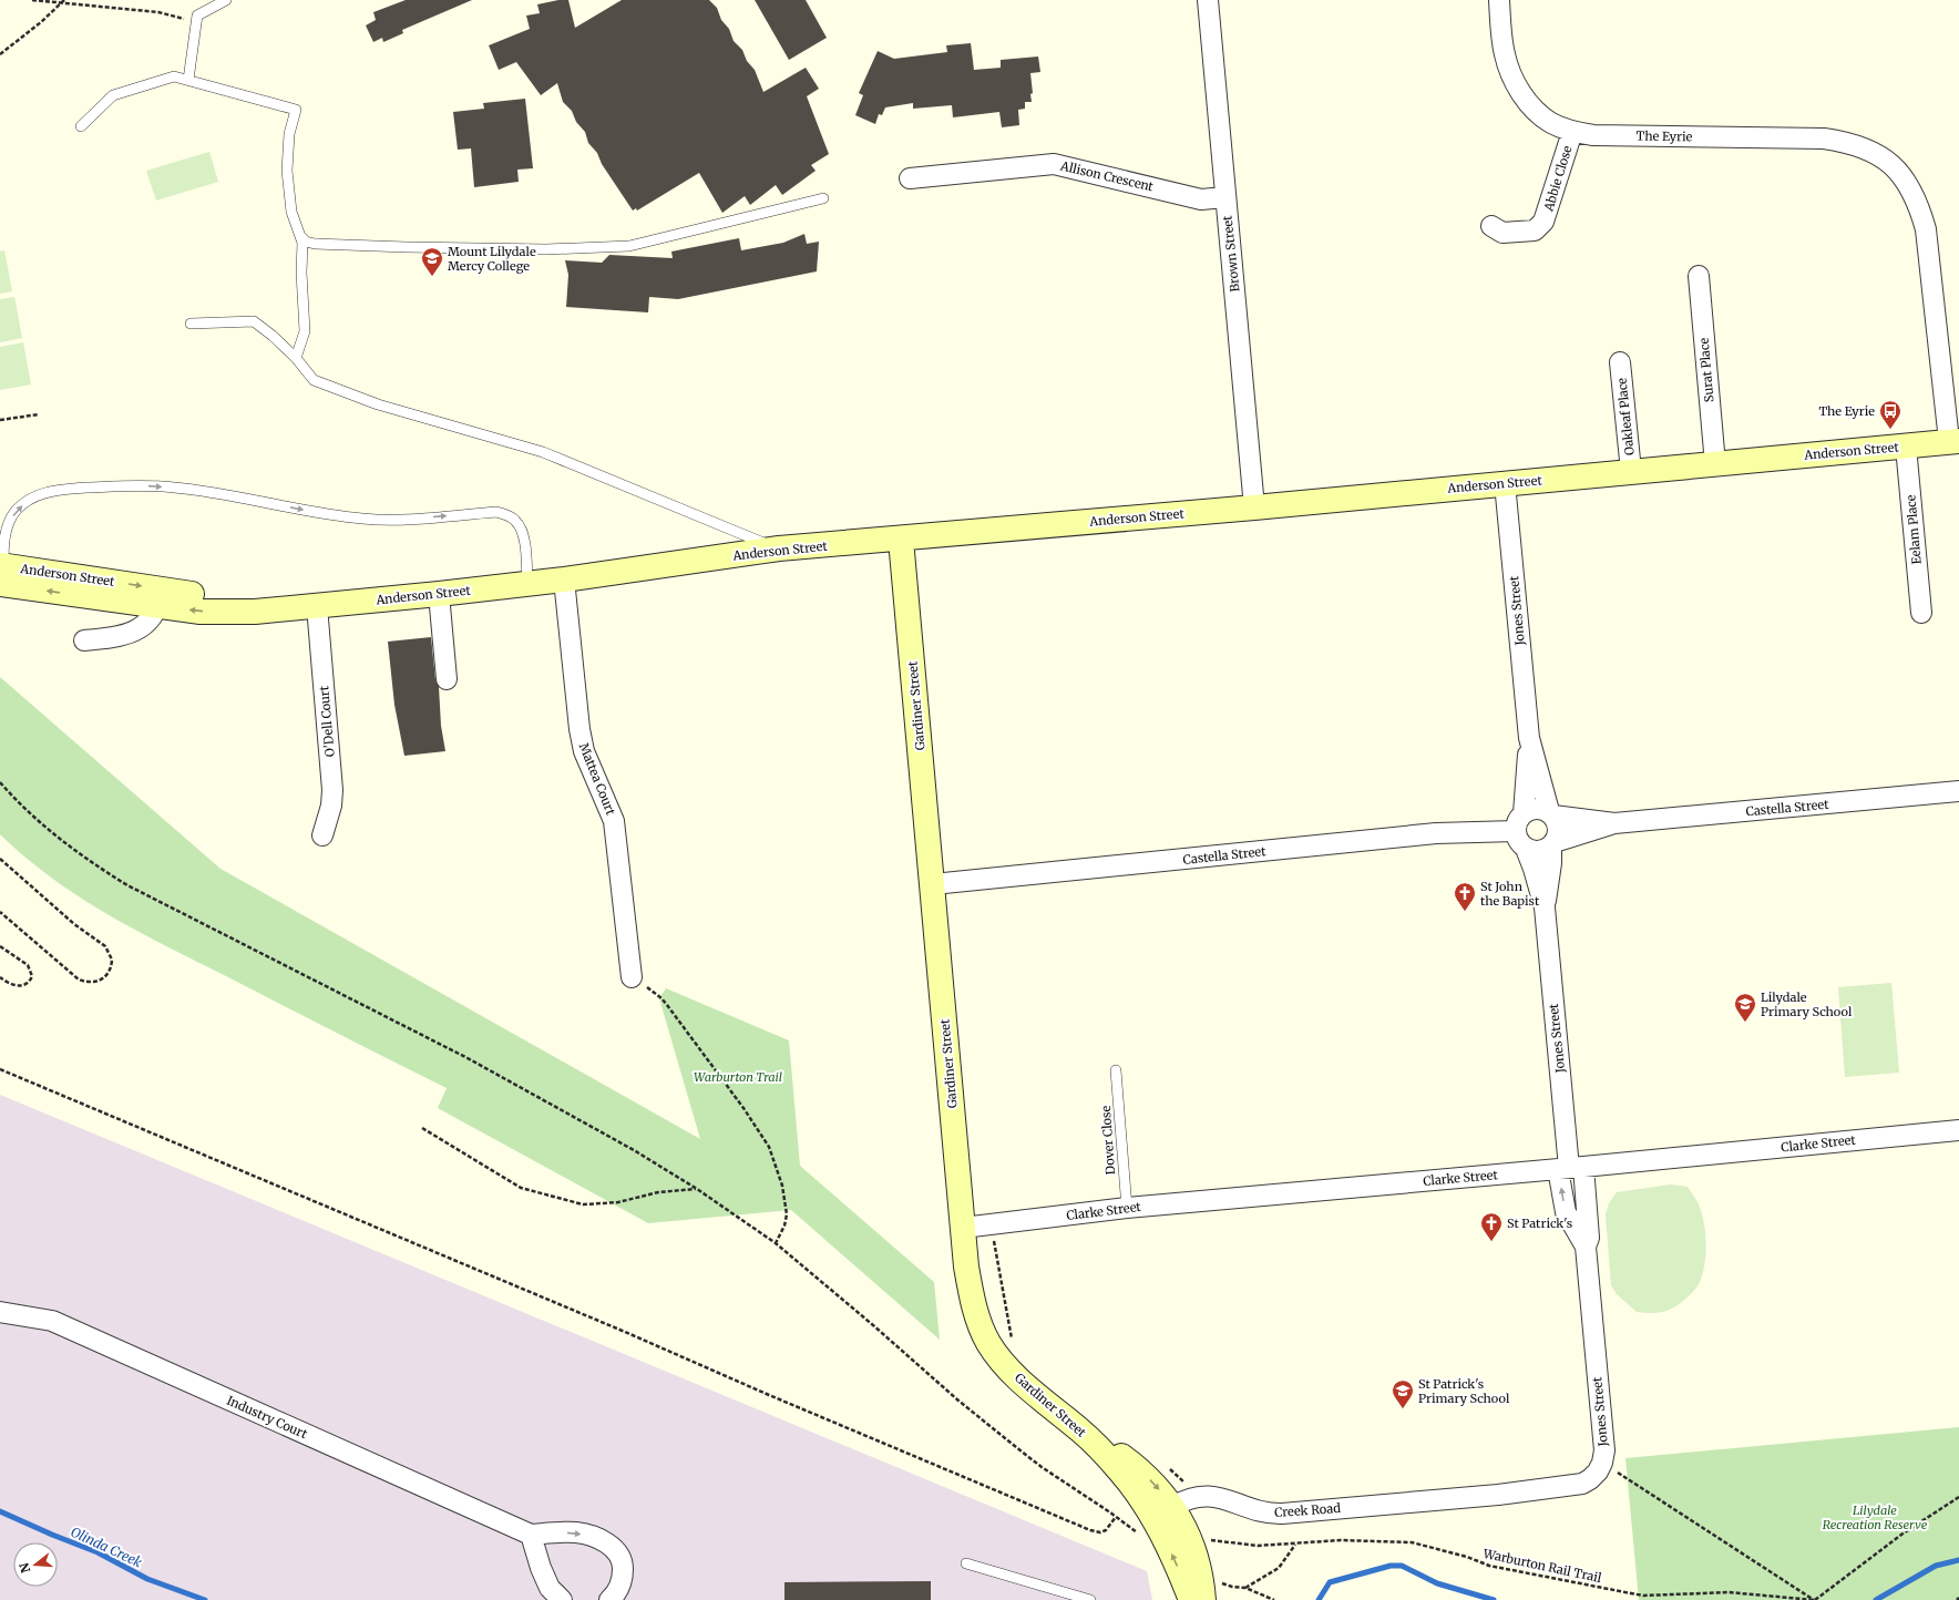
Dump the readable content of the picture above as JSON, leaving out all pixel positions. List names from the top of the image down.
{
  "streets": {
    "main road": ["Anderson Street", "Gardiner Street"],
    "street": [
      "The Eyrie",
      "Allison Crescent",
      "Abbie Close",
      "Brown Street",
      "Surat Place",
      "Oakleaf Place",
      "Eelam Place",
      "Jones Street",
      "O'Dell Court",
      "Mattea Court",
      "Castella Street",
      "Clarke Street",
      "Industry Court",
      "Creek Road"
    ],
    "lane": ["Dover Close"],
    "path": ["Warburton Rail Trail"]
  },
  "crossings": [
    ["The Eyrie", "Abbie Close"],
    ["The Eyrie", "Anderson Street"],
    ["Allison Crescent", "Brown Street"],
    ["Brown Street", "Anderson Street"],
    ["Surat Place", "Anderson Street"],
    ["Oakleaf Place", "Anderson Street"],
    ["Anderson Street", "Eelam Place"],
    ["Anderson Street", "Jones Street"],
    ["Anderson Street", "Gardiner Street"],
    ["Anderson Street", "O'Dell Court"],
    ["Anderson Street", "Mattea Court"],
    ["Jones Street", "Castella Street"],
    ["Jones Street", "Clarke Street"],
    ["Jones Street", "Creek Road"],
    ["Gardiner Street", "Castella Street"],
    ["Gardiner Street", "Clarke Street"],
    ["Gardiner Street", "Creek Road"],
    ["Dover Close", "Clarke Street"]
  ],
  "water": ["Olinda Creek"],
  "parks": ["Warburton Trail", "Lilydale Recreation Reserve"],
  "places": {
    "school or university": ["Mount Lilydale Mercy College", "Lilydale Primary School", "St Patrick's Primary School"],
    "bus stop": ["The Eyrie"],
    "church": ["St John the Bapist", "St Patrick's"]
  },
  "north": "left"
}
